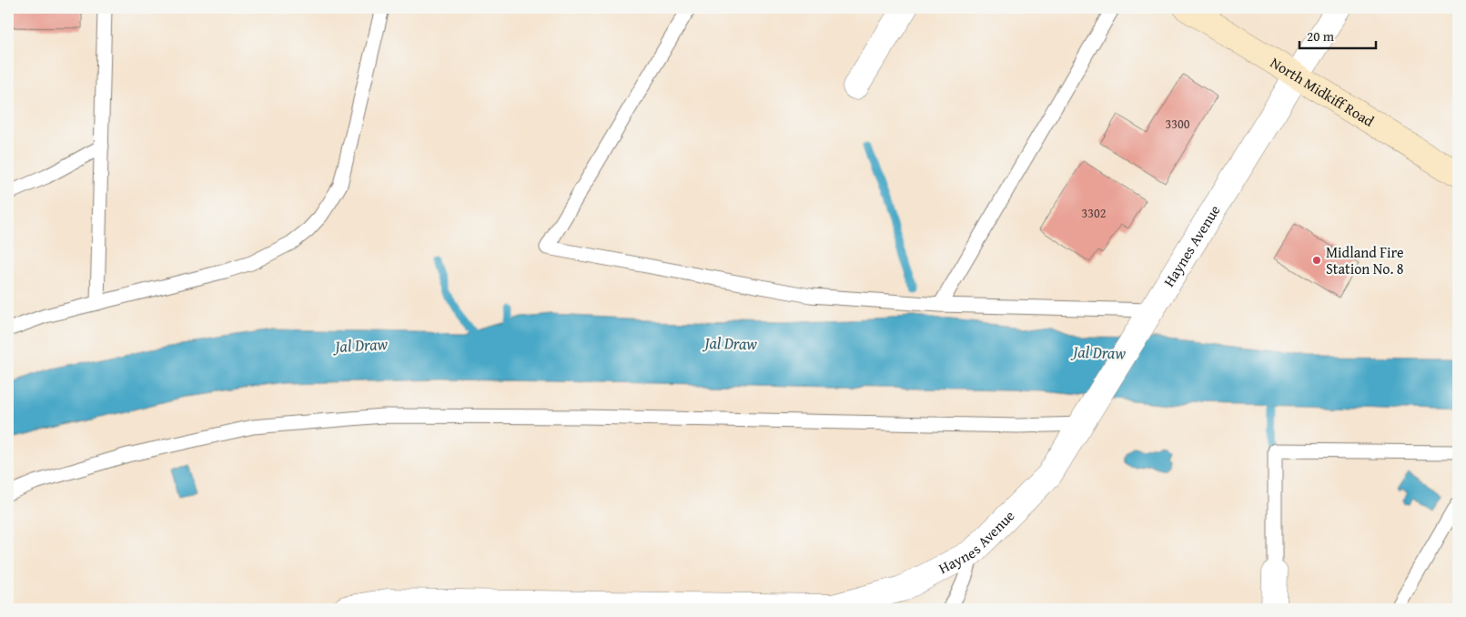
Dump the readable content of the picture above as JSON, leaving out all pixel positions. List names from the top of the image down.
{
  "streets": {
    "main road": ["North Midkiff Road"],
    "street": ["Haynes Avenue"]
  },
  "crossings": [
    ["North Midkiff Road", "Haynes Avenue"]
  ],
  "water": ["Jal Draw"],
  "places": ["Midland Fire Station No. 8"],
  "house_numbers": ["3300", "3302"],
  "scale_bar": "20 m"
}
